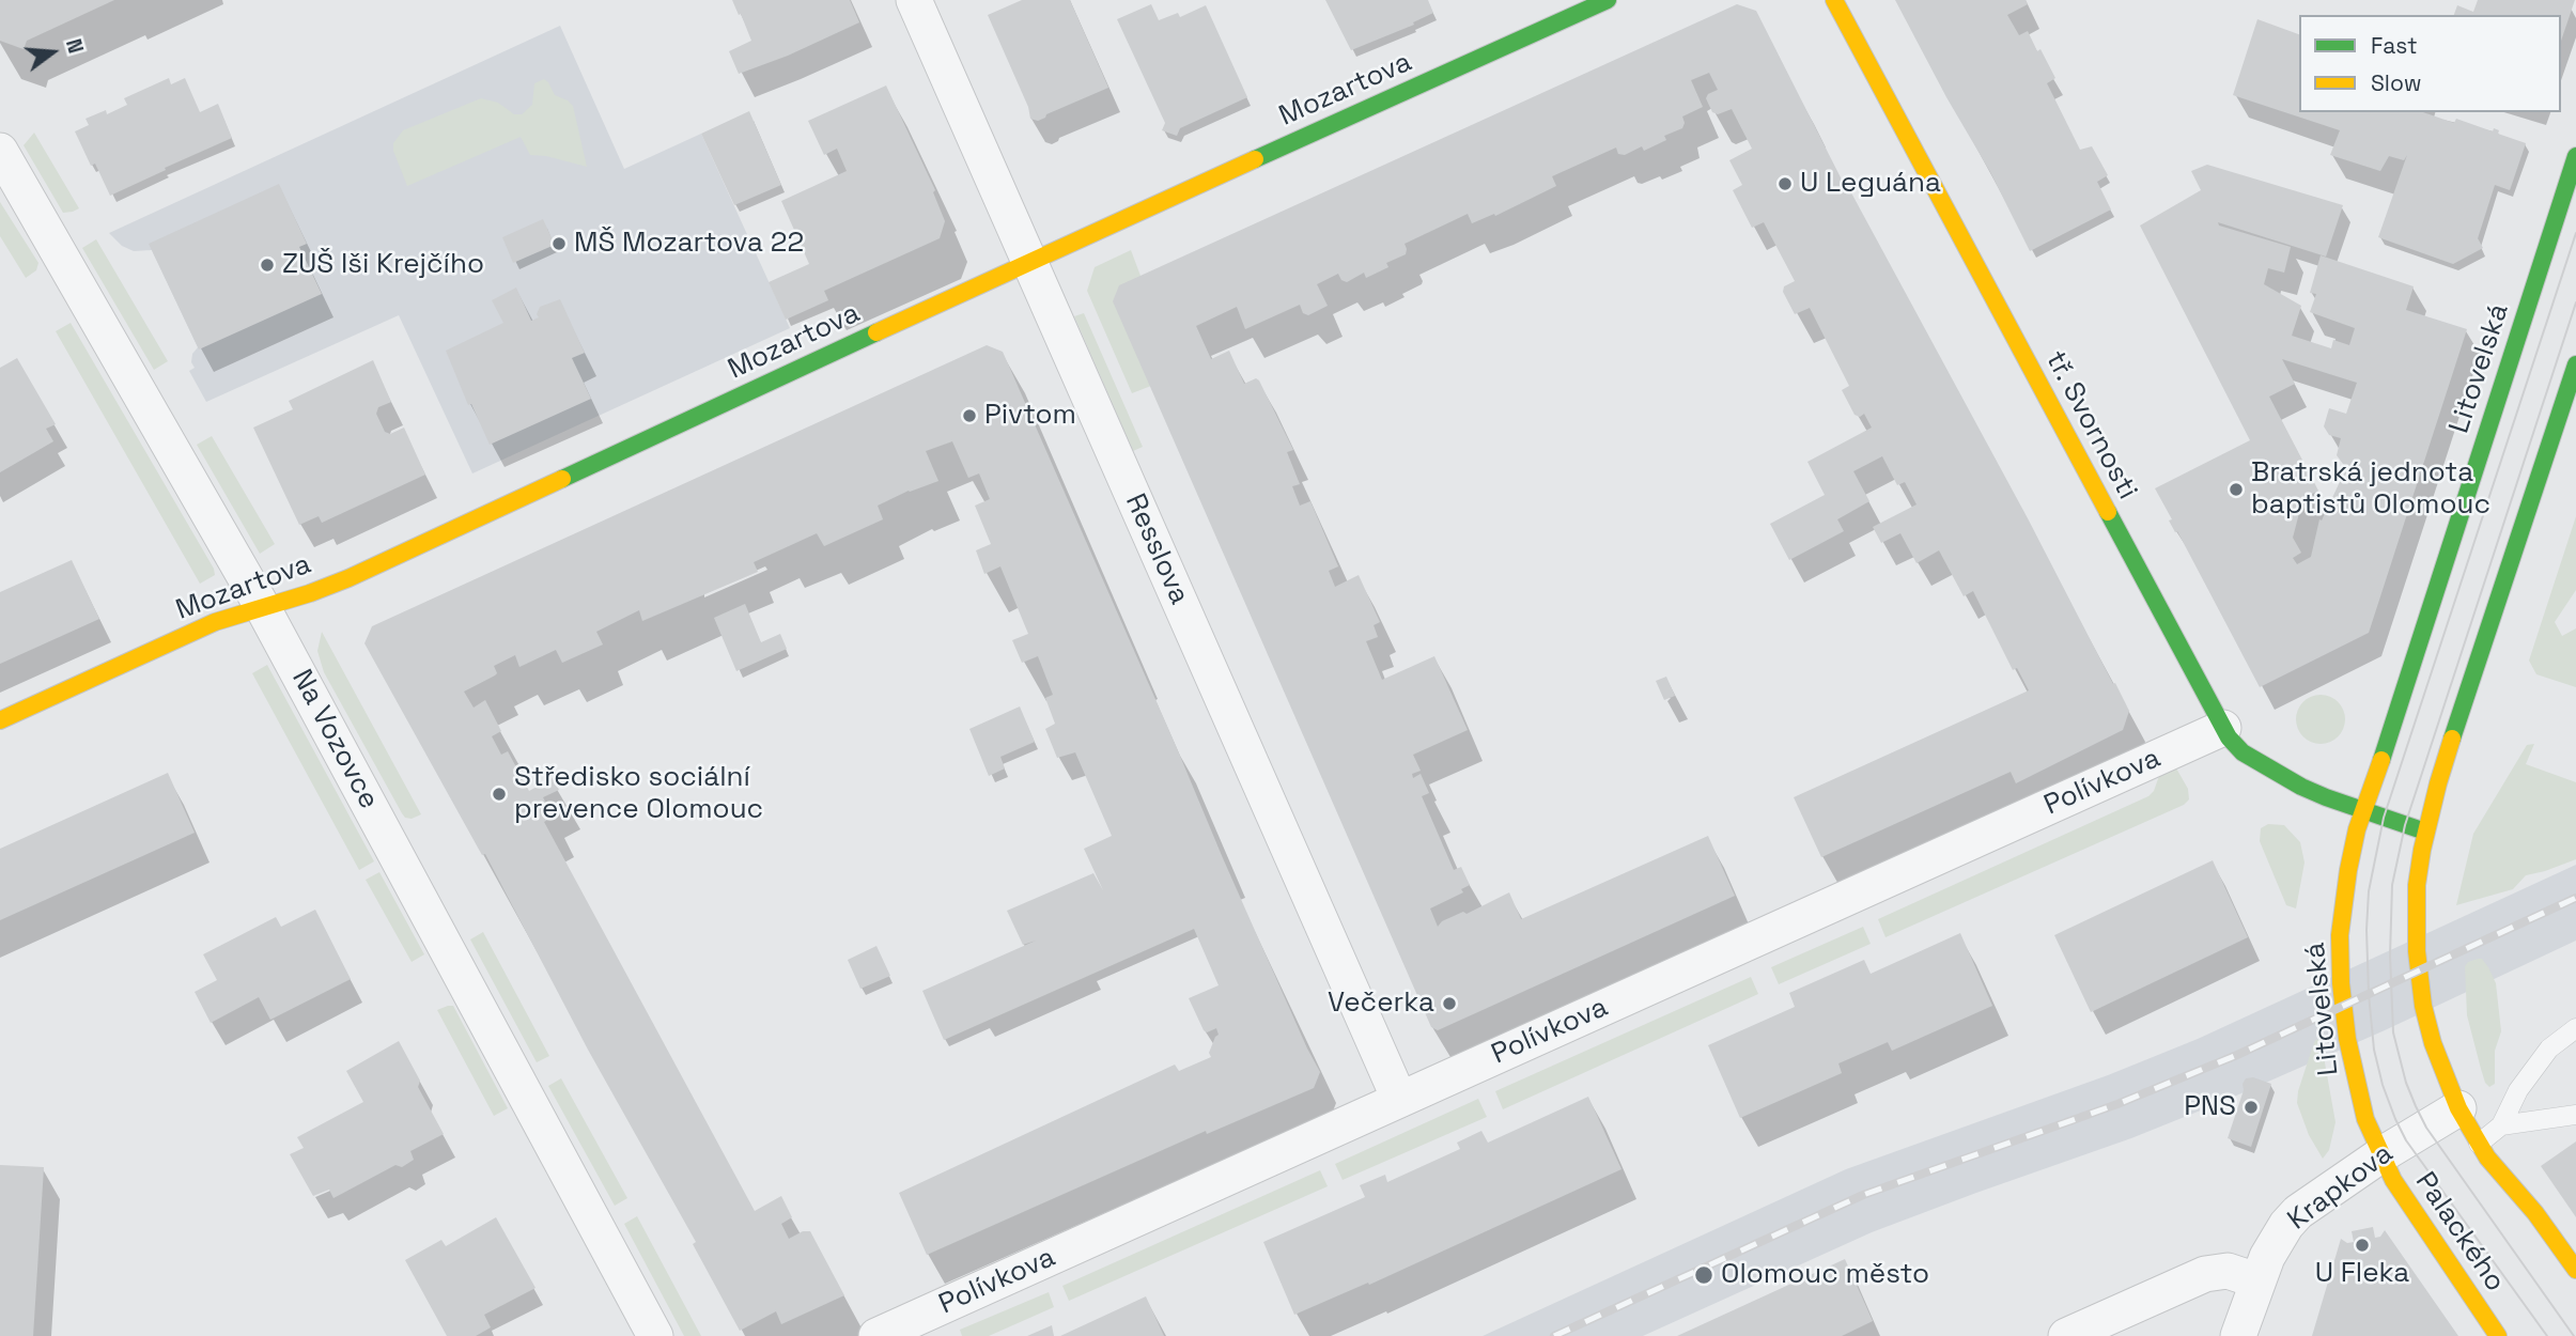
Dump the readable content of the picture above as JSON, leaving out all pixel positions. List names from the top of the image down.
{
  "streets": {
    "street": [
      "Mozartova",
      "Litovelská",
      "tř. Svornosti",
      "Resslova",
      "Na Vozovce",
      "Polívkova",
      "Krapkova",
      "Palackého"
    ]
  },
  "crossings": [
    ["Mozartova", "Resslova"],
    ["Mozartova", "Na Vozovce"],
    ["Litovelská", "tř. Svornosti"],
    ["Litovelská", "Krapkova"],
    ["Litovelská", "Palackého"],
    ["tř. Svornosti", "Polívkova"],
    ["Resslova", "Polívkova"],
    ["Krapkova", "Palackého"]
  ],
  "places": [
    "U Leguána",
    "MŠ Mozartova 22",
    "ZUŠ Iši Krejčího",
    "Pivtom",
    "Bratrská jednota baptistů Olomouc",
    "Středisko sociální prevence Olomouc",
    "Večerka",
    "PNS",
    "U Fleka",
    "Olomouc město"
  ],
  "legend": ["Fast", "Slow"],
  "north": "right"
}
